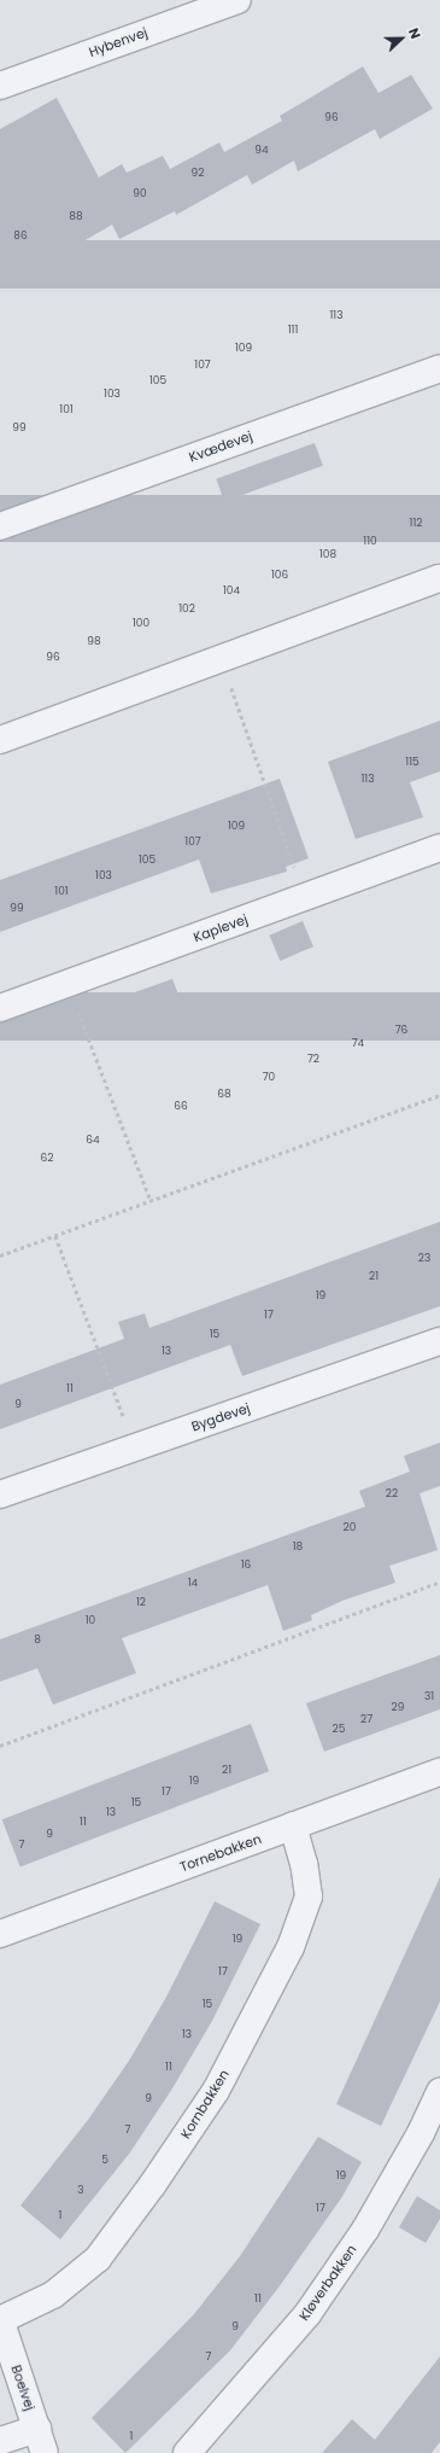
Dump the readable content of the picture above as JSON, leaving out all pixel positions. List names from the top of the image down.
{
  "streets": {
    "street": [
      "Hybenvej",
      "Kvædevej",
      "Kaplevej",
      "Bygdevej",
      "Tornebakken",
      "Kornbakken",
      "Kløverbakken",
      "Boelvej"
    ]
  },
  "crossings": [
    ["Tornebakken", "Kornbakken"],
    ["Kornbakken", "Boelvej"]
  ],
  "house_numbers": [
    "96",
    "94",
    "92",
    "90",
    "88",
    "86",
    "113",
    "111",
    "109",
    "107",
    "105",
    "103",
    "101",
    "99",
    "112",
    "110",
    "108",
    "106",
    "104",
    "102",
    "100",
    "98",
    "96",
    "115",
    "113",
    "109",
    "107",
    "105",
    "103",
    "101",
    "99",
    "76",
    "74",
    "72",
    "70",
    "68",
    "66",
    "64",
    "62",
    "23",
    "21",
    "19",
    "17",
    "15",
    "13",
    "11",
    "9",
    "22",
    "20",
    "18",
    "16",
    "14",
    "12",
    "10",
    "8",
    "31",
    "29",
    "27",
    "25",
    "21",
    "19",
    "17",
    "15",
    "13",
    "11",
    "9",
    "7",
    "19",
    "17",
    "15",
    "13",
    "11",
    "9",
    "7",
    "5",
    "19",
    "3",
    "17",
    "1",
    "11",
    "9",
    "7",
    "1"
  ],
  "north": "right"
}
